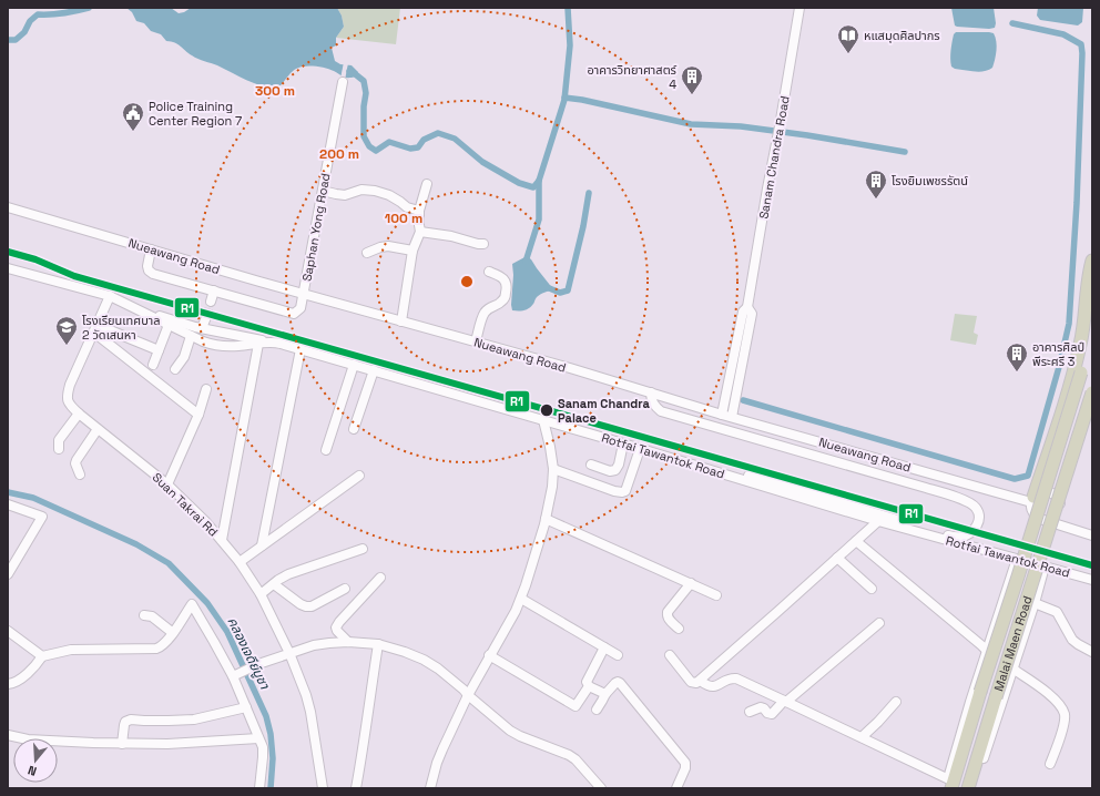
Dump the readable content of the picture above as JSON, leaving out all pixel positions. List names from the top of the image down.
{
  "streets": {
    "highway": ["Malai Maen Road"],
    "street": [
      "Sanam Chandra Road",
      "Saphan Yong Road",
      "Nueawang Road",
      "Rotfai Tawantok Road",
      "Suan Takrai Rd"
    ]
  },
  "crossings": [
    ["Sanam Chandra Road", "Nueawang Road"],
    ["Saphan Yong Road", "Nueawang Road"],
    ["Rotfai Tawantok Road", "Suan Takrai Rd"]
  ],
  "water": ["คลองเจดีย์บูชา"],
  "places": {
    "library": ["หแสมุดศิลปากร"],
    "building": ["อาคารวิทยาศาสตร์ 4", "โรงยิมเพชรรัตน์", "อาคารศิลป์ พีระศรี 3"],
    "public building": ["Police Training Center Region 7"],
    "school or university": ["โรงเรียนเทศบาล 2 วัดเสนหา"],
    "other": ["Sanam Chandra Palace"]
  },
  "lines": ["transit line R1"],
  "north": "bottom",
  "rings": ["300 m", "200 m", "100 m"]
}
